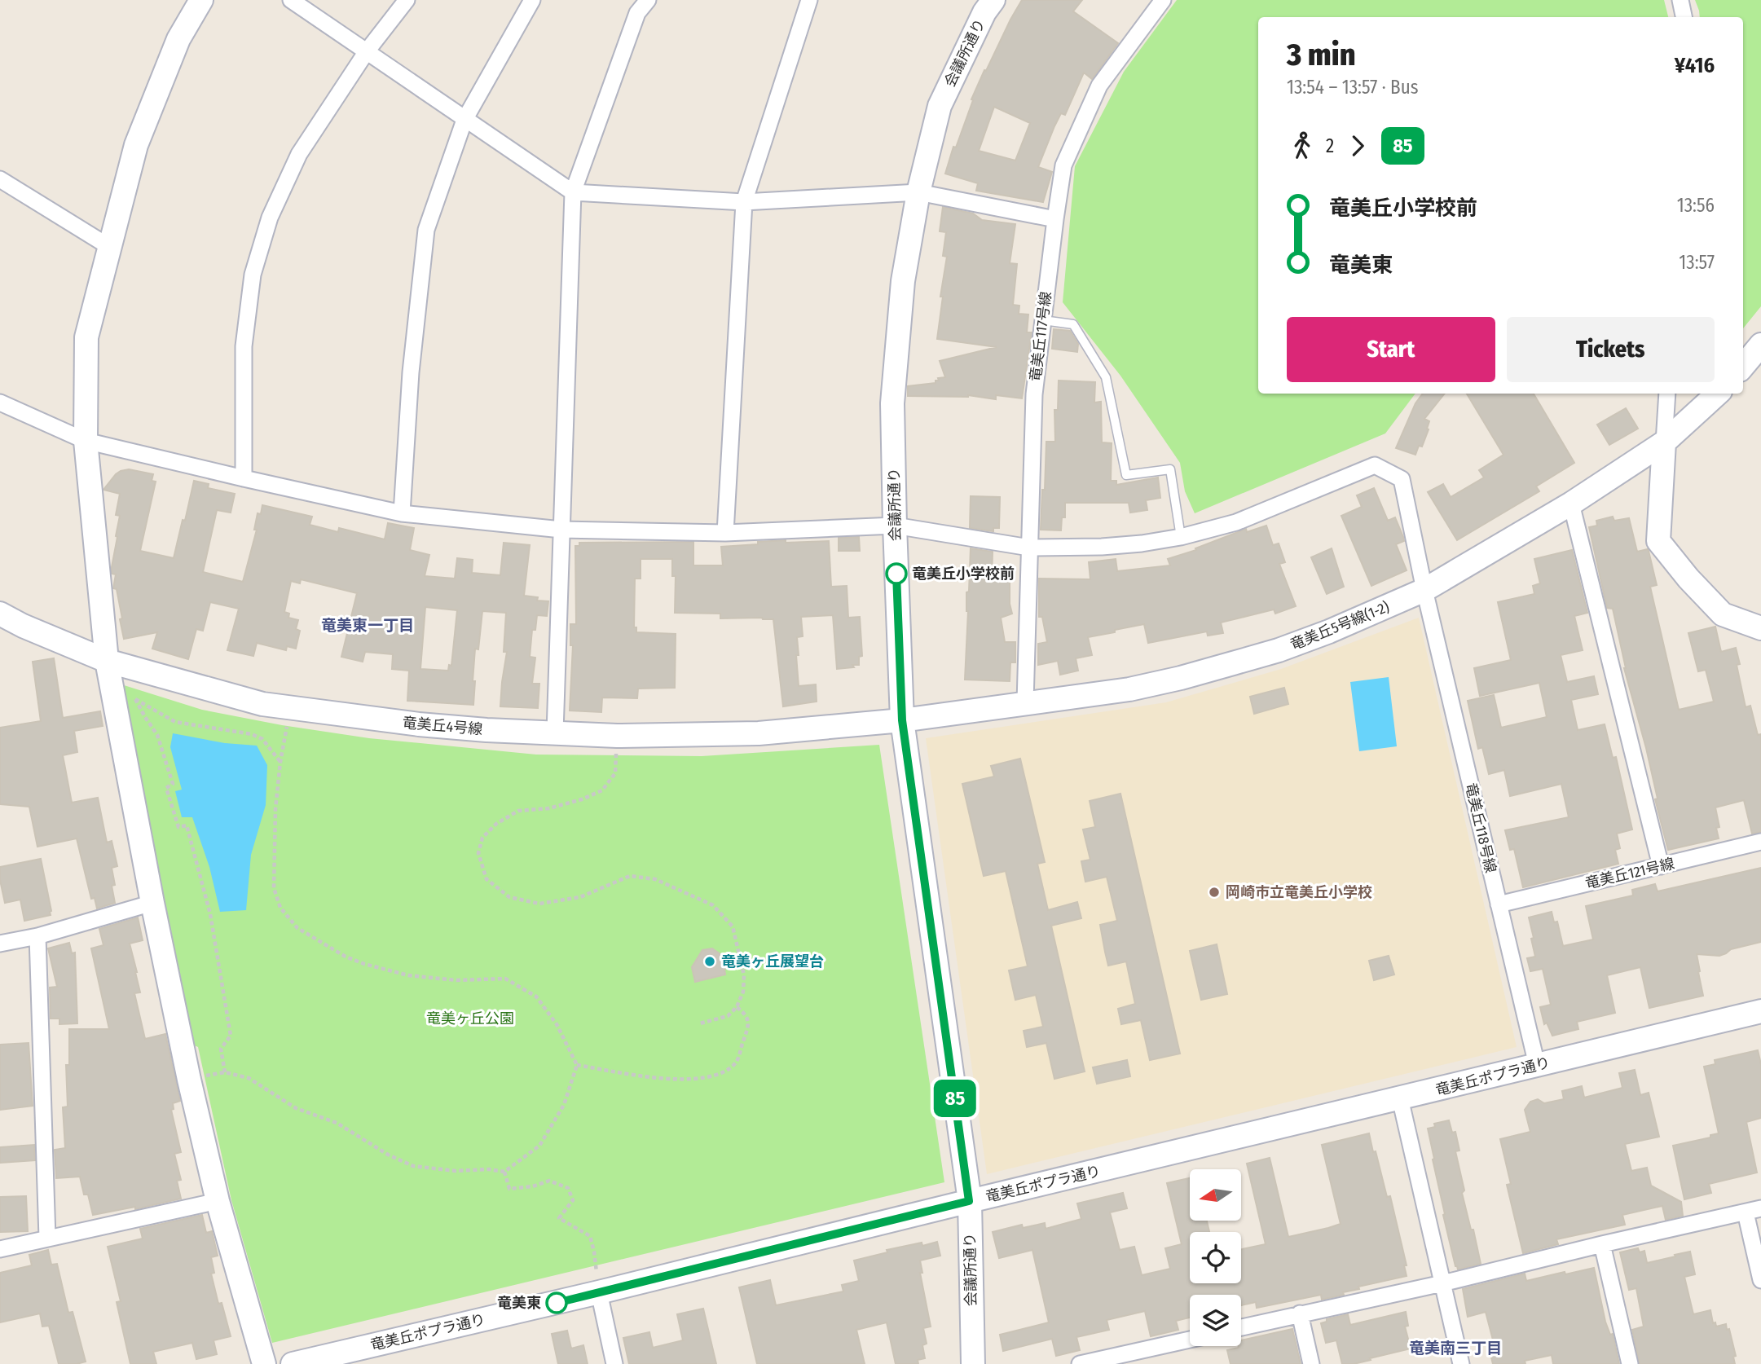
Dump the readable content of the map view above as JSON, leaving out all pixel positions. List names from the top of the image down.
{
  "streets": {
    "street": [
      "会議所通り",
      "竜美丘117号線",
      "竜美丘5号線(1-2)",
      "竜美丘4号線",
      "竜美丘118号線",
      "竜美丘121号線",
      "竜美丘ポプラ通り"
    ]
  },
  "crossings": [
    ["会議所通り", "竜美丘5号線(1-2)"],
    ["会議所通り", "竜美丘4号線"],
    ["会議所通り", "竜美丘ポプラ通り"],
    ["竜美丘117号線", "竜美丘5号線(1-2)"],
    ["竜美丘5号線(1-2)", "竜美丘4号線"],
    ["竜美丘5号線(1-2)", "竜美丘118号線"],
    ["竜美丘118号線", "竜美丘121号線"],
    ["竜美丘118号線", "竜美丘ポプラ通り"]
  ],
  "districts": ["竜美東一丁目", "竜美南三丁目"],
  "parks": ["竜美ヶ丘公園"],
  "places": [
    "竜美丘小学校前",
    "岡崎市立竜美丘小学校",
    "竜美ヶ丘展望台",
    "竜美東"
  ],
  "lines": ["bus line 85"],
  "north": "left",
  "page": {
    "on_map": "85",
    "heading": ["3 min", "13:54 – 13:57 · Bus", "¥416"],
    "legs": ["2", "85"],
    "list": [
      {
        "name": "竜美丘小学校前",
        "value": "13:56"
      },
      {
        "name": "竜美東",
        "value": "13:57"
      }
    ],
    "buttons": ["Start", "Tickets"]
  }
}
